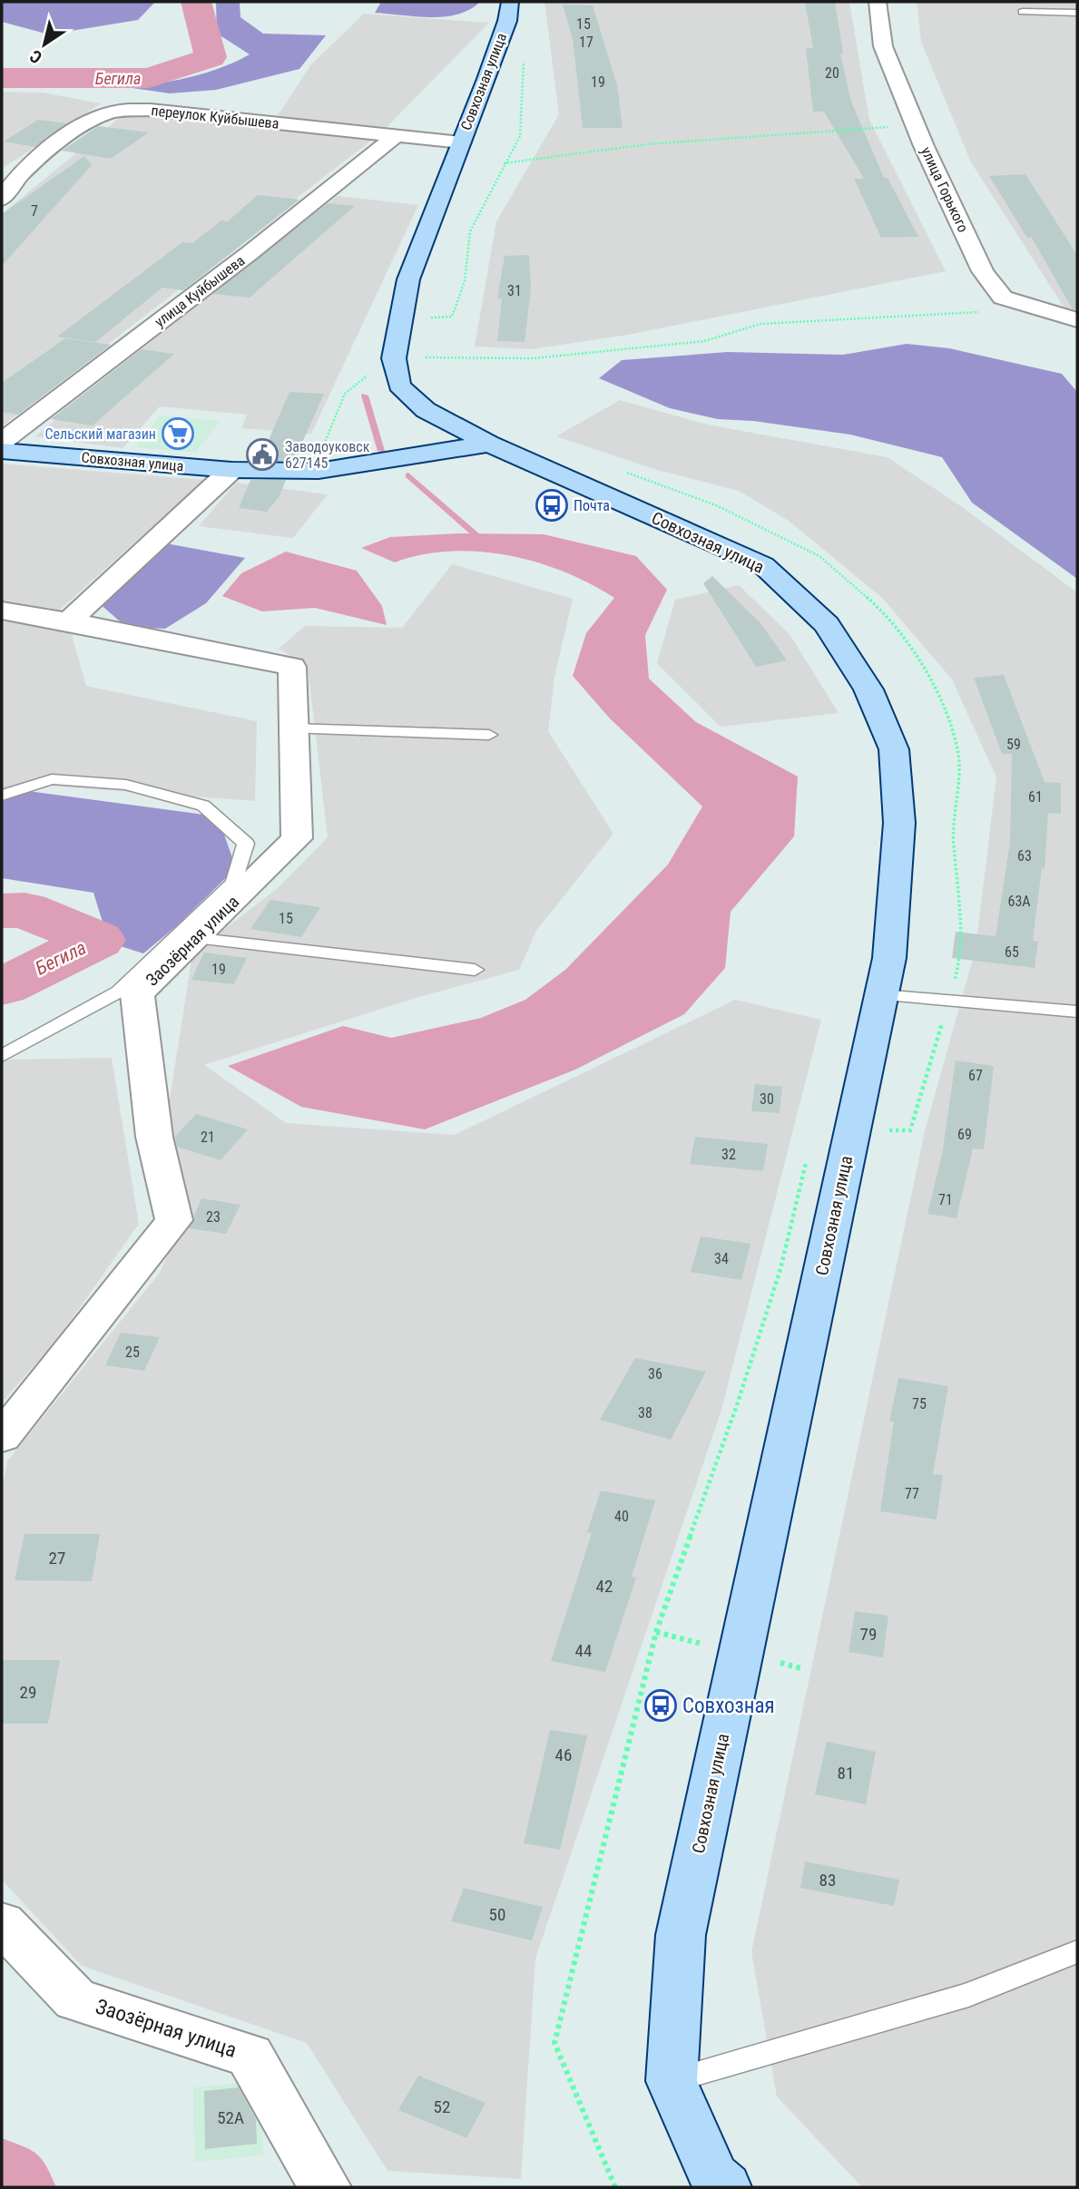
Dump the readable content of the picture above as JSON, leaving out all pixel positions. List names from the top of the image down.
{
  "streets": {
    "street": [
      "Совхозная улица",
      "переулок Куйбышева",
      "улица Горького",
      "улица Куйбышева",
      "Заозёрная улица"
    ]
  },
  "crossings": [
    ["Совхозная улица", "переулок Куйбышева"],
    ["переулок Куйбышева", "улица Куйбышева"]
  ],
  "water": ["Бегила"],
  "places": {
    "supermarket": ["Сельский магазин"],
    "public building": ["Заводоуковск 627145"],
    "bus stop": ["Почта", "Совхозная"]
  },
  "house_numbers": [
    "15",
    "17",
    "20",
    "19",
    "7",
    "31",
    "59",
    "61",
    "63",
    "63А",
    "15",
    "65",
    "19",
    "67",
    "30",
    "69",
    "21",
    "32",
    "71",
    "23",
    "34",
    "25",
    "36",
    "75",
    "38",
    "77",
    "40",
    "27",
    "42",
    "79",
    "44",
    "29",
    "46",
    "81",
    "83",
    "50",
    "52",
    "52А"
  ],
  "north": "bottom left"
}
